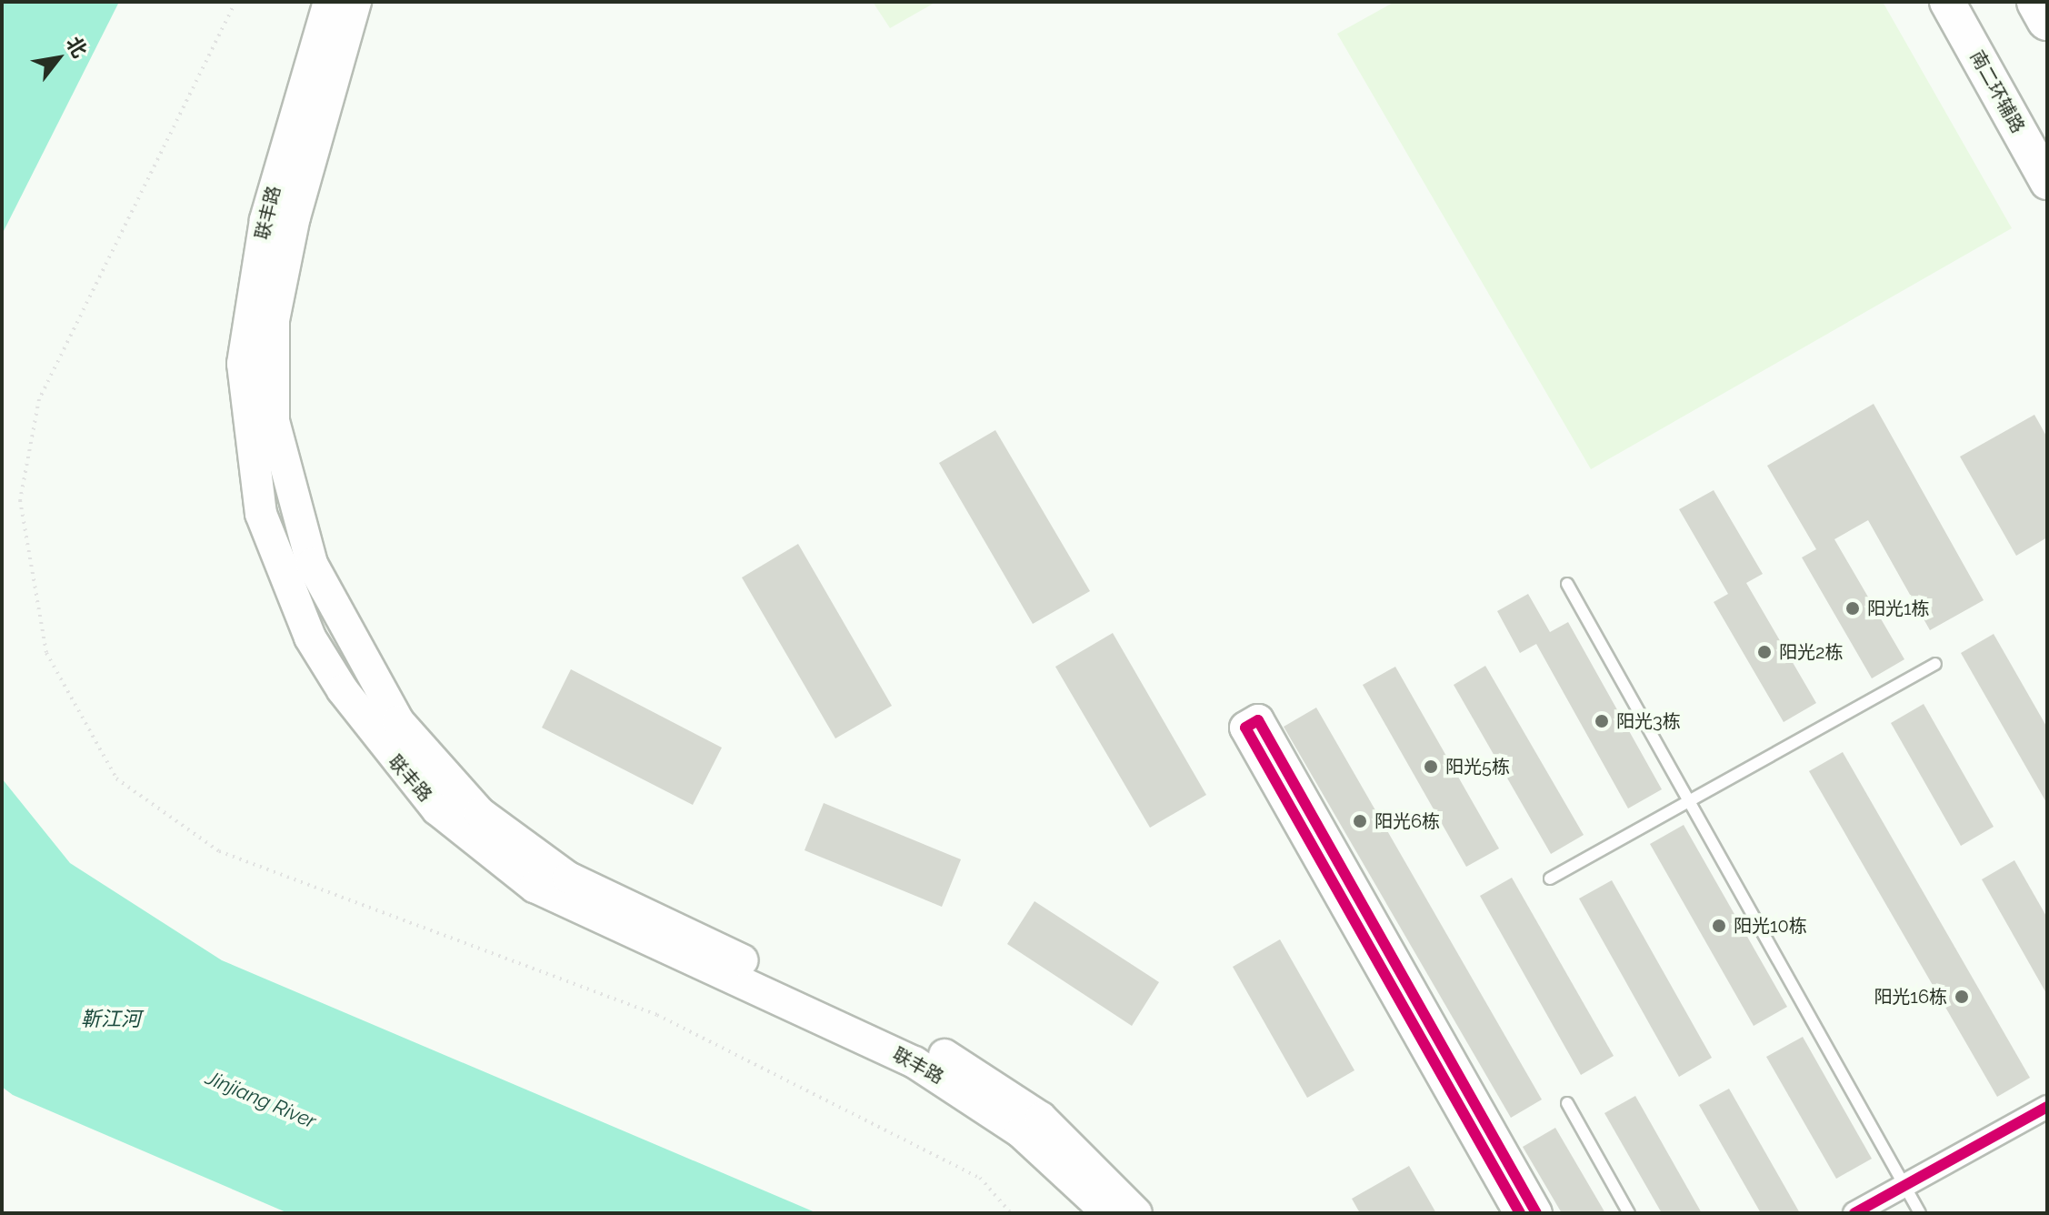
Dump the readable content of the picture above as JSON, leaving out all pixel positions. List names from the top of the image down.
{
  "streets": {
    "main road": ["南二环辅路", "联丰路"]
  },
  "water": ["靳江河", "Jinjiang River"],
  "places": [
    "阳光1栋",
    "阳光2栋",
    "阳光3栋",
    "阳光5栋",
    "阳光6栋",
    "阳光10栋",
    "阳光16栋"
  ],
  "north": "top right"
}
